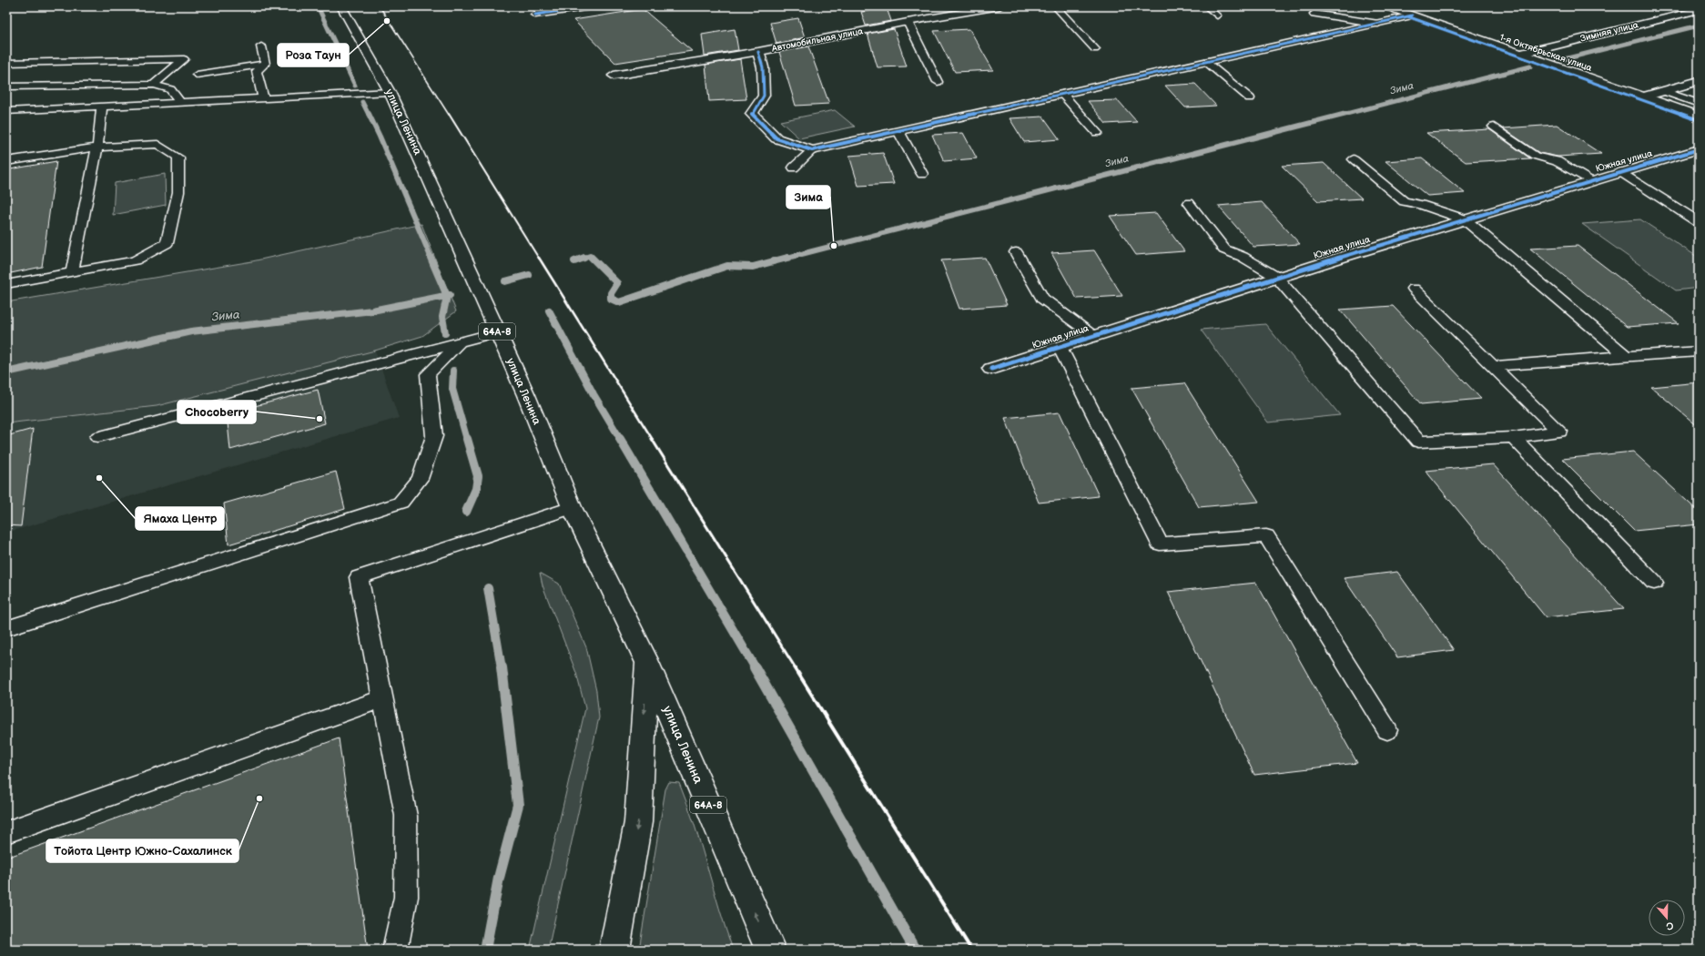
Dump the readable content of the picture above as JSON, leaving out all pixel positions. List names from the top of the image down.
{
  "streets": {
    "street": [
      "Зимняя улица",
      "Автомобильная улица",
      "1-я Октябрьская улица",
      "улица Ленина",
      "Южная улица",
      "64А-8"
    ]
  },
  "crossings": [
    ["Зимняя улица", "1-я Октябрьская улица"]
  ],
  "water": ["Зима"],
  "places": [
    "Роза Таун",
    "Зима",
    "Chocoberry",
    "Ямаха Центр",
    "Тойота Центр Южно-Сахалинск"
  ],
  "north": "bottom"
}
